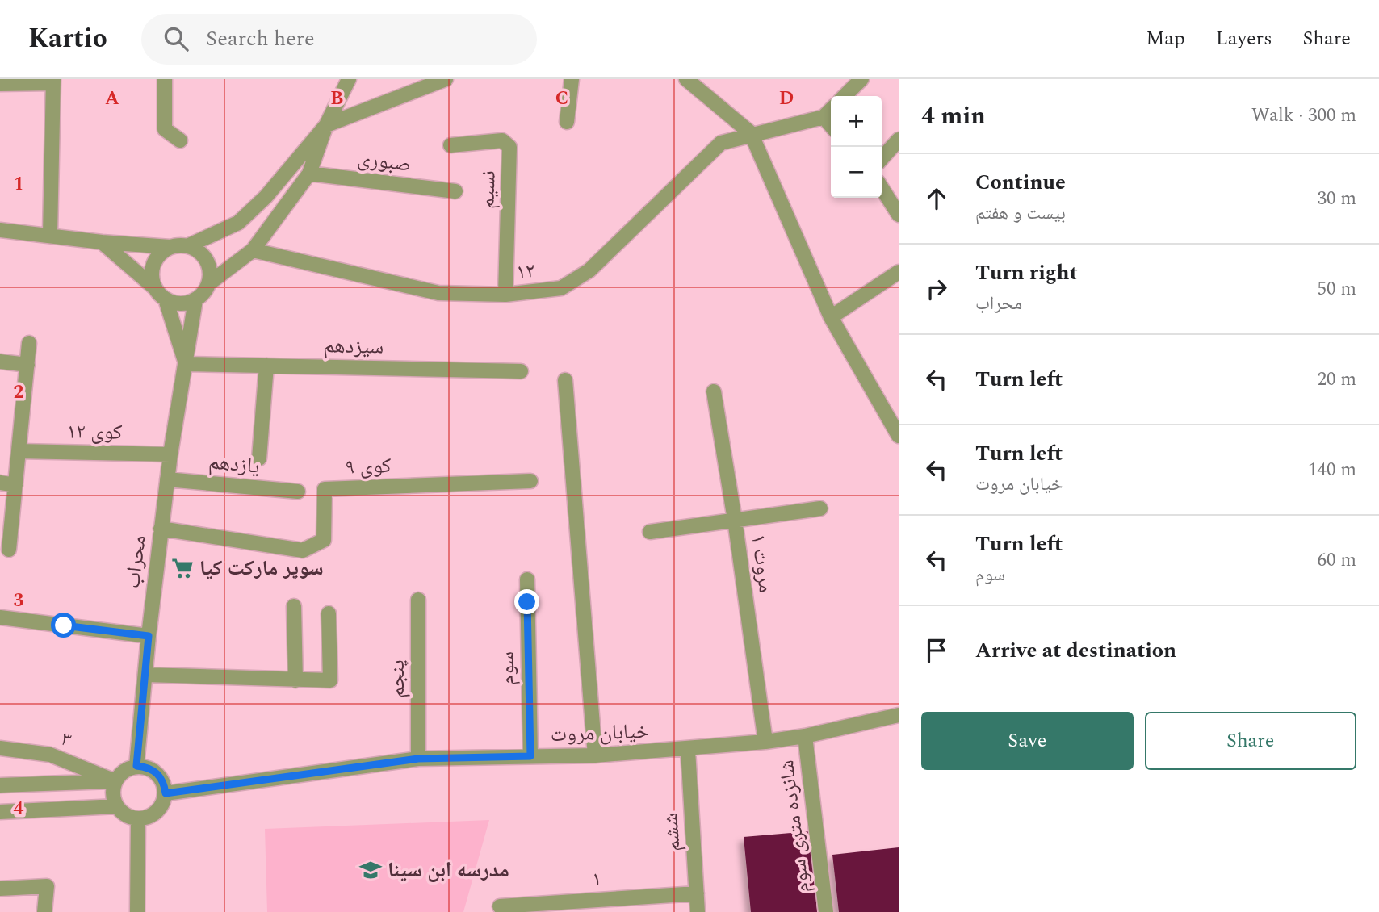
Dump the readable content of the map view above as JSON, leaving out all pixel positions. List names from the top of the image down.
{
  "streets": {
    "street": [
      "صبوری",
      "نسیم",
      "۱۲",
      "سیزدهم",
      "کوی ۱۲",
      "یازدهم",
      "کوی ۹",
      "محراب",
      "مروت ۱",
      "سوم",
      "پنجم",
      "خیابان مروت",
      "۳",
      "شانزده متری سوم",
      "ششم",
      "۱"
    ]
  },
  "crossings": [
    ["نسیم", "۱۲"],
    ["سیزدهم", "محراب"],
    ["کوی ۱۲", "محراب"],
    ["یازدهم", "محراب"],
    ["کوی ۹", "محراب"],
    ["محراب", "خیابان مروت"],
    ["محراب", "۳"],
    ["مروت ۱", "خیابان مروت"],
    ["سوم", "خیابان مروت"],
    ["پنجم", "خیابان مروت"],
    ["خیابان مروت", "۳"],
    ["خیابان مروت", "شانزده متری سوم"],
    ["خیابان مروت", "ششم"],
    ["ششم", "۱"]
  ],
  "places": {
    "supermarket": ["سوپر مارکت کیا"],
    "school or university": ["مدرسه ابن سینا"]
  },
  "page": {
    "header": "Kartio",
    "search": "Search here",
    "nav": ["Map", "Layers", "Share"],
    "heading": ["4 min", "Walk · 300 m"],
    "map_buttons": ["+", "−"],
    "list": [
      ["Continue", "بیست و هفتم", "30 m"],
      ["Turn right", "محراب", "50 m"],
      ["Turn left", "20 m"],
      ["Turn left", "خیابان مروت", "140 m"],
      ["Turn left", "سوم", "60 m"],
      "Arrive at destination"
    ],
    "buttons": ["Save", "Share"]
  },
  "grid": {
    "columns": [
      "A",
      "B",
      "C",
      "D"
    ],
    "rows": [
      "1",
      "2",
      "3",
      "4"
    ]
  }
}
